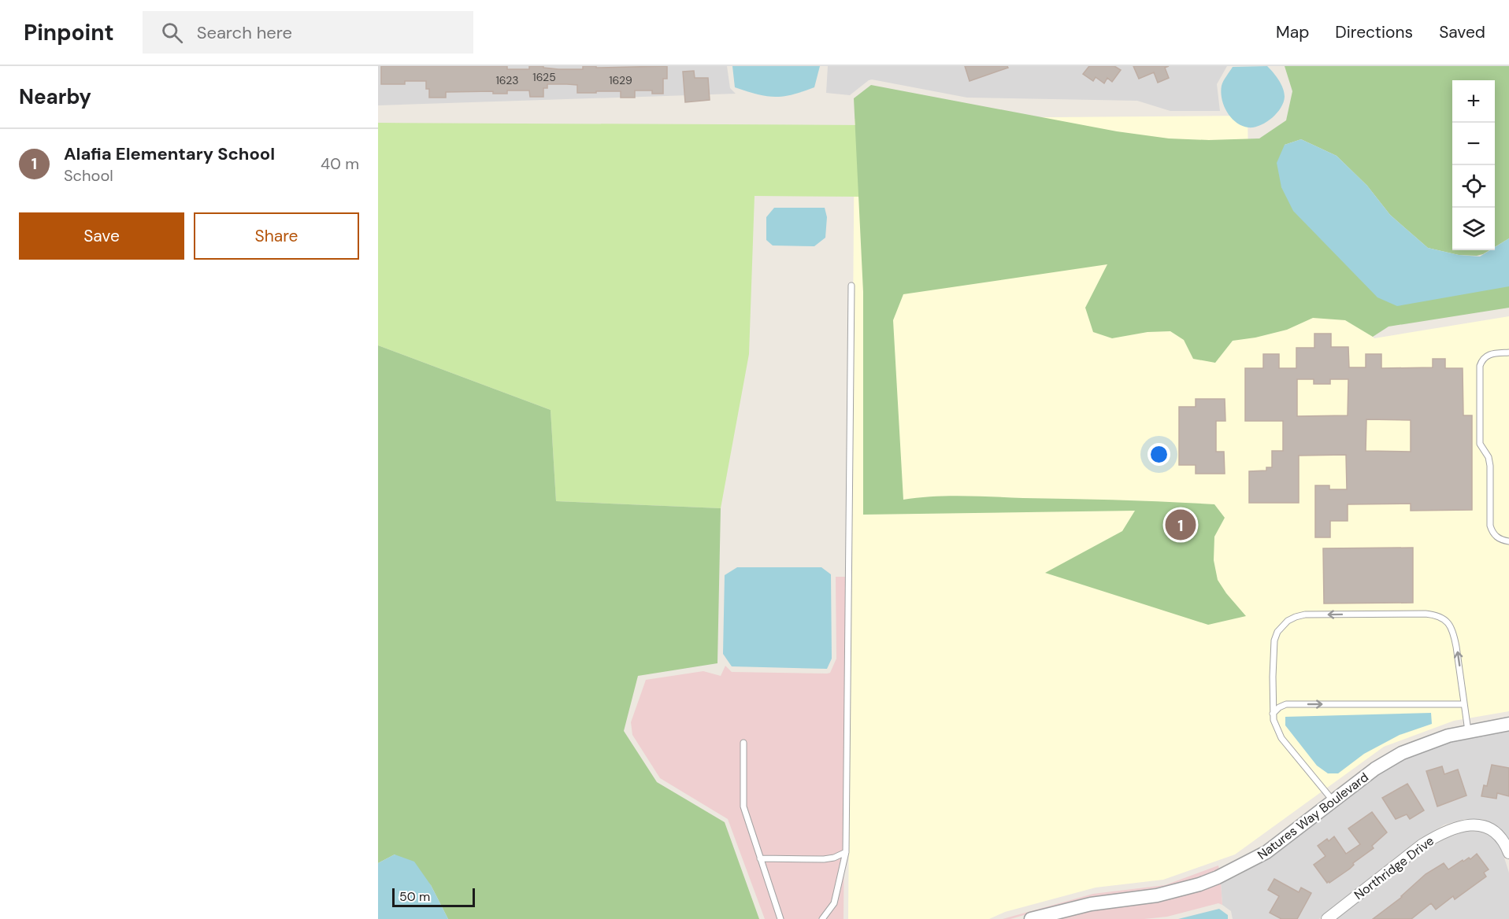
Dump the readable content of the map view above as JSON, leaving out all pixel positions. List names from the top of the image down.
{
  "streets": {
    "street": ["Natures Way Boulevard", "Northridge Drive"]
  },
  "house_numbers": ["1625", "1623", "1629"],
  "scale_bar": "50 m",
  "page": {
    "header": "Pinpoint",
    "search": "Search here",
    "nav": ["Map", "Directions", "Saved"],
    "heading": "Nearby",
    "map_buttons": ["+", "−"],
    "list": [
      {
        "mark": "1",
        "name": "Alafia Elementary School",
        "note": "School",
        "value": "40 m"
      }
    ],
    "buttons": ["Save", "Share"],
    "pins": "1",
    "scale": "50 m"
  }
}
